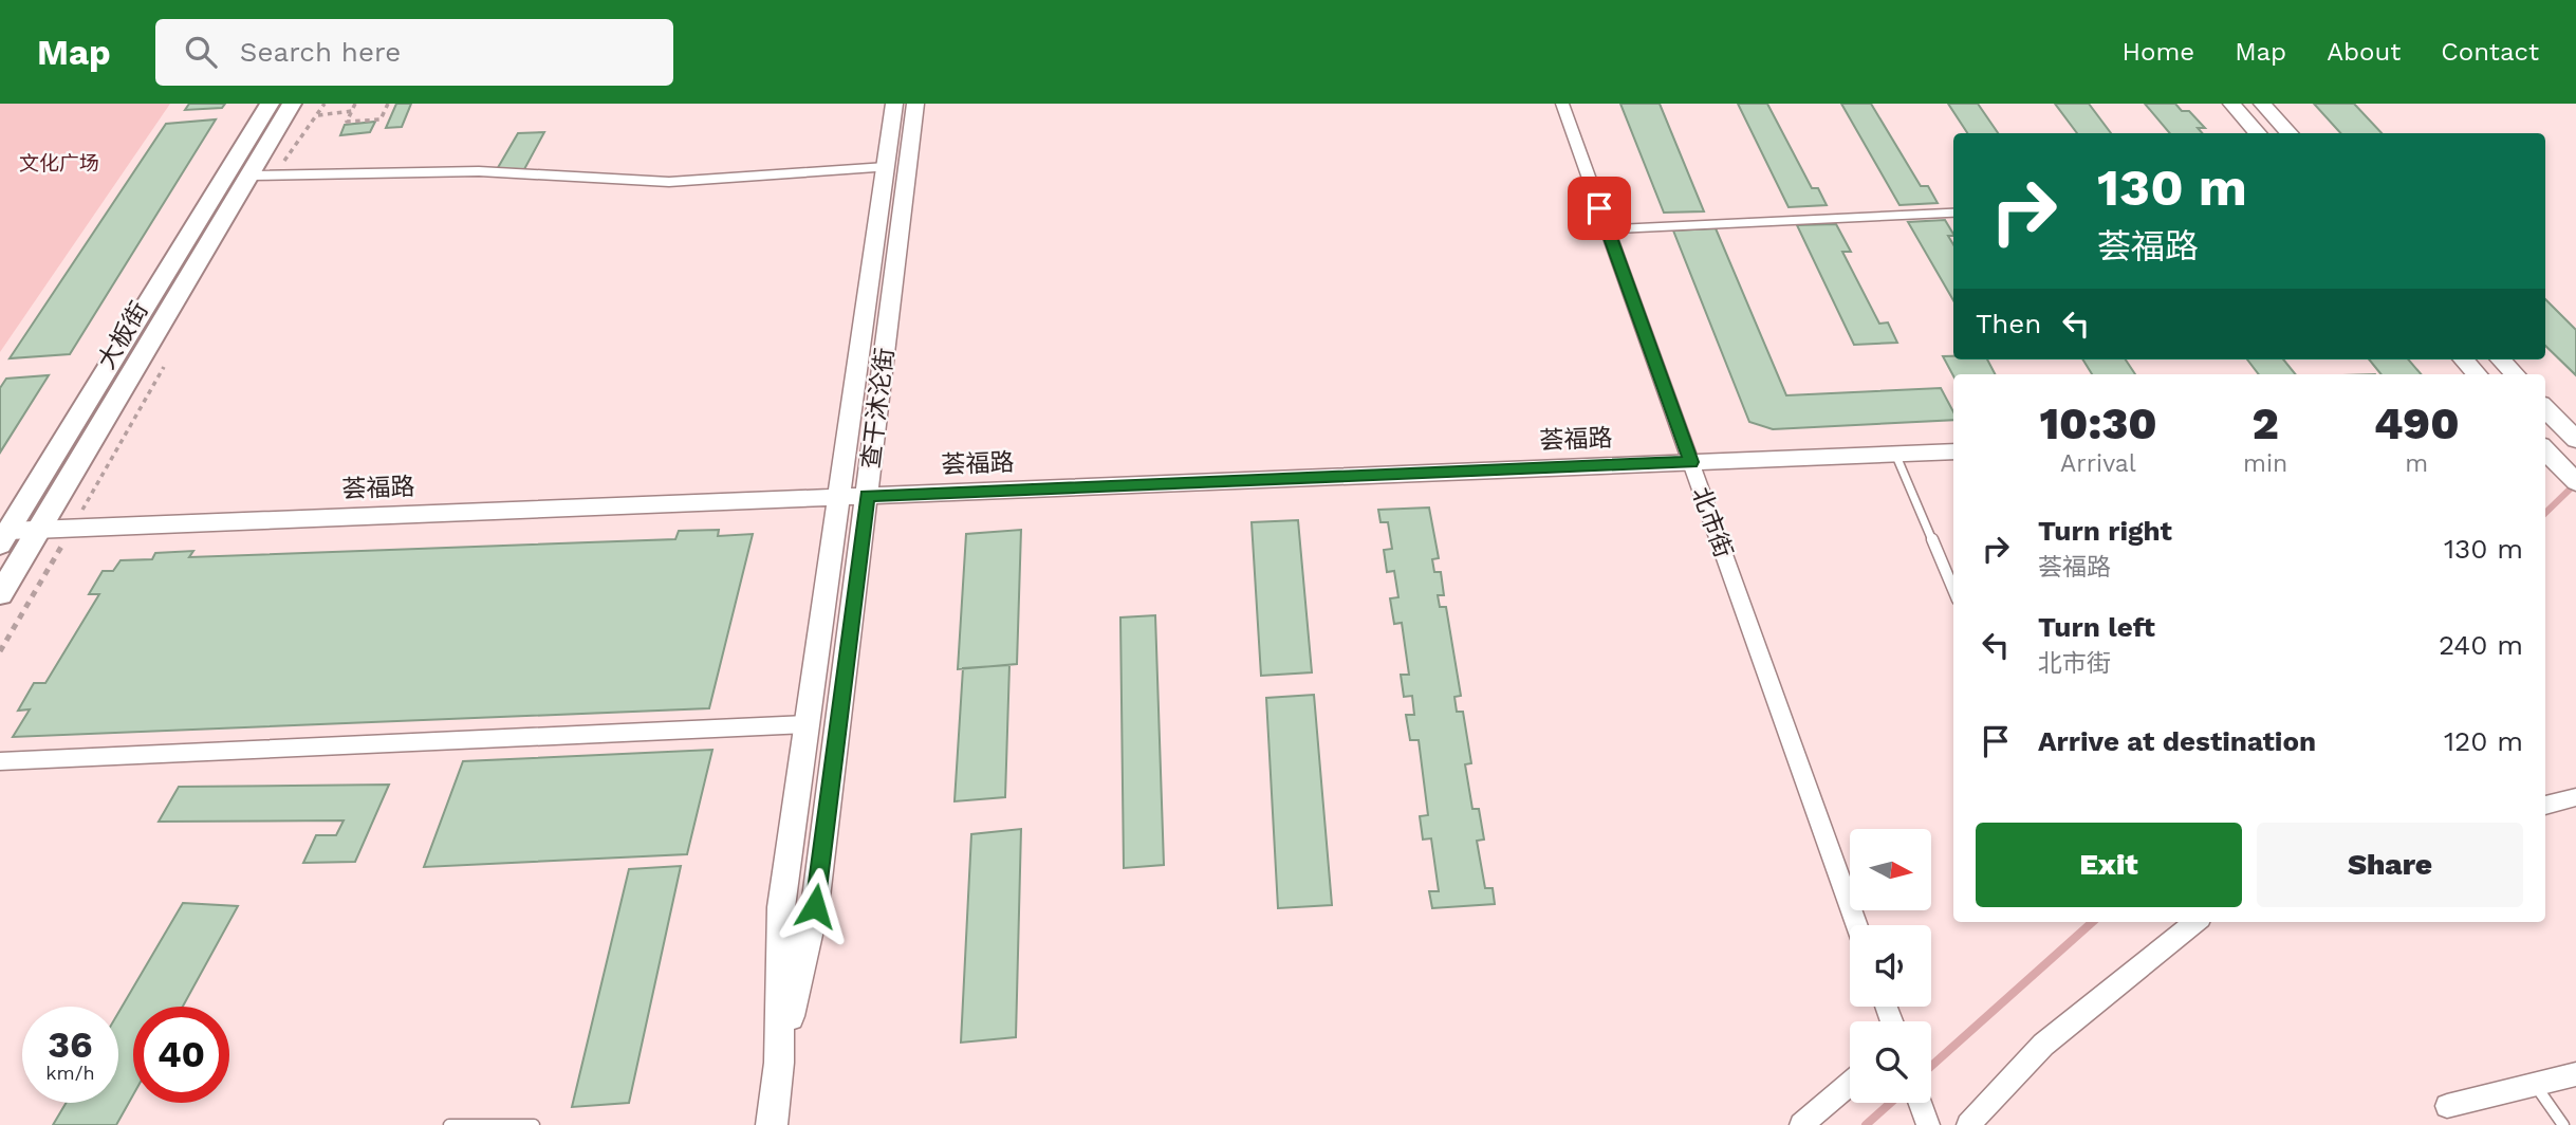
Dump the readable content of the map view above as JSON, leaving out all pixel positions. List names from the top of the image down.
{
  "streets": {
    "main road": ["大板街"],
    "street": ["查干沐沦街", "荟福路", "北市街"]
  },
  "crossings": [
    ["大板街", "荟福路"],
    ["查干沐沦街", "荟福路"],
    ["荟福路", "北市街"]
  ],
  "parks": ["文化广场"],
  "north": "right",
  "page": {
    "header": "Map",
    "search": "Search here",
    "nav": [
      "Home",
      "Map",
      "About",
      "Contact"
    ],
    "turn": ["130 m", "荟福路"],
    "then": "Then",
    "eta": [
      "10:30",
      "Arrival",
      "2",
      "min",
      "490",
      "m"
    ],
    "list": [
      {
        "name": "Turn right",
        "note": "荟福路",
        "value": "130 m"
      },
      {
        "name": "Turn left",
        "note": "北市街",
        "value": "240 m"
      },
      {
        "name": "Arrive at destination",
        "value": "120 m"
      }
    ],
    "buttons": ["Exit", "Share"],
    "speed": "36 km/h",
    "limit": "40"
  }
}
